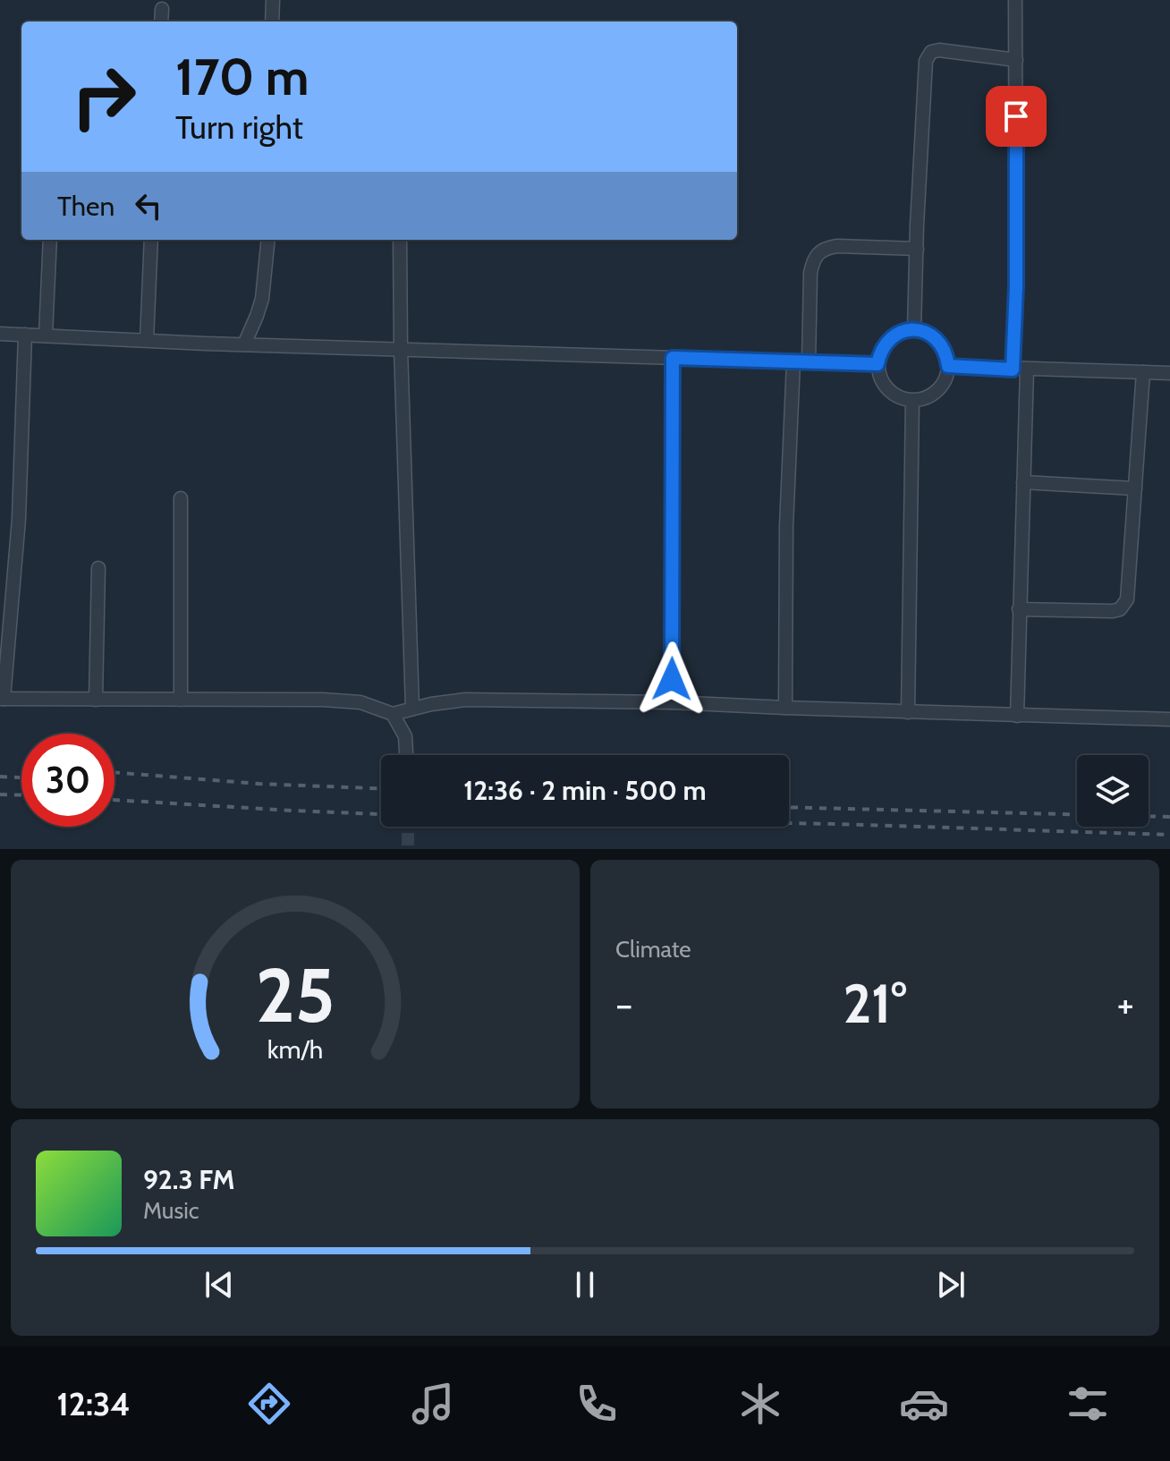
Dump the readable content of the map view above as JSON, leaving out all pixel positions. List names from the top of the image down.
{
  "page": {
    "turn": ["170 m", "Turn right"],
    "then": "Then",
    "limit": "30",
    "trip": "12:36 · 2 min · 500 m",
    "tile": "Climate",
    "heat": ["−", "21°", "+"],
    "song": ["92.3 FM", "Music"],
    "tabs": "12:34",
    "gauge": ["25", "km/h"]
  }
}
